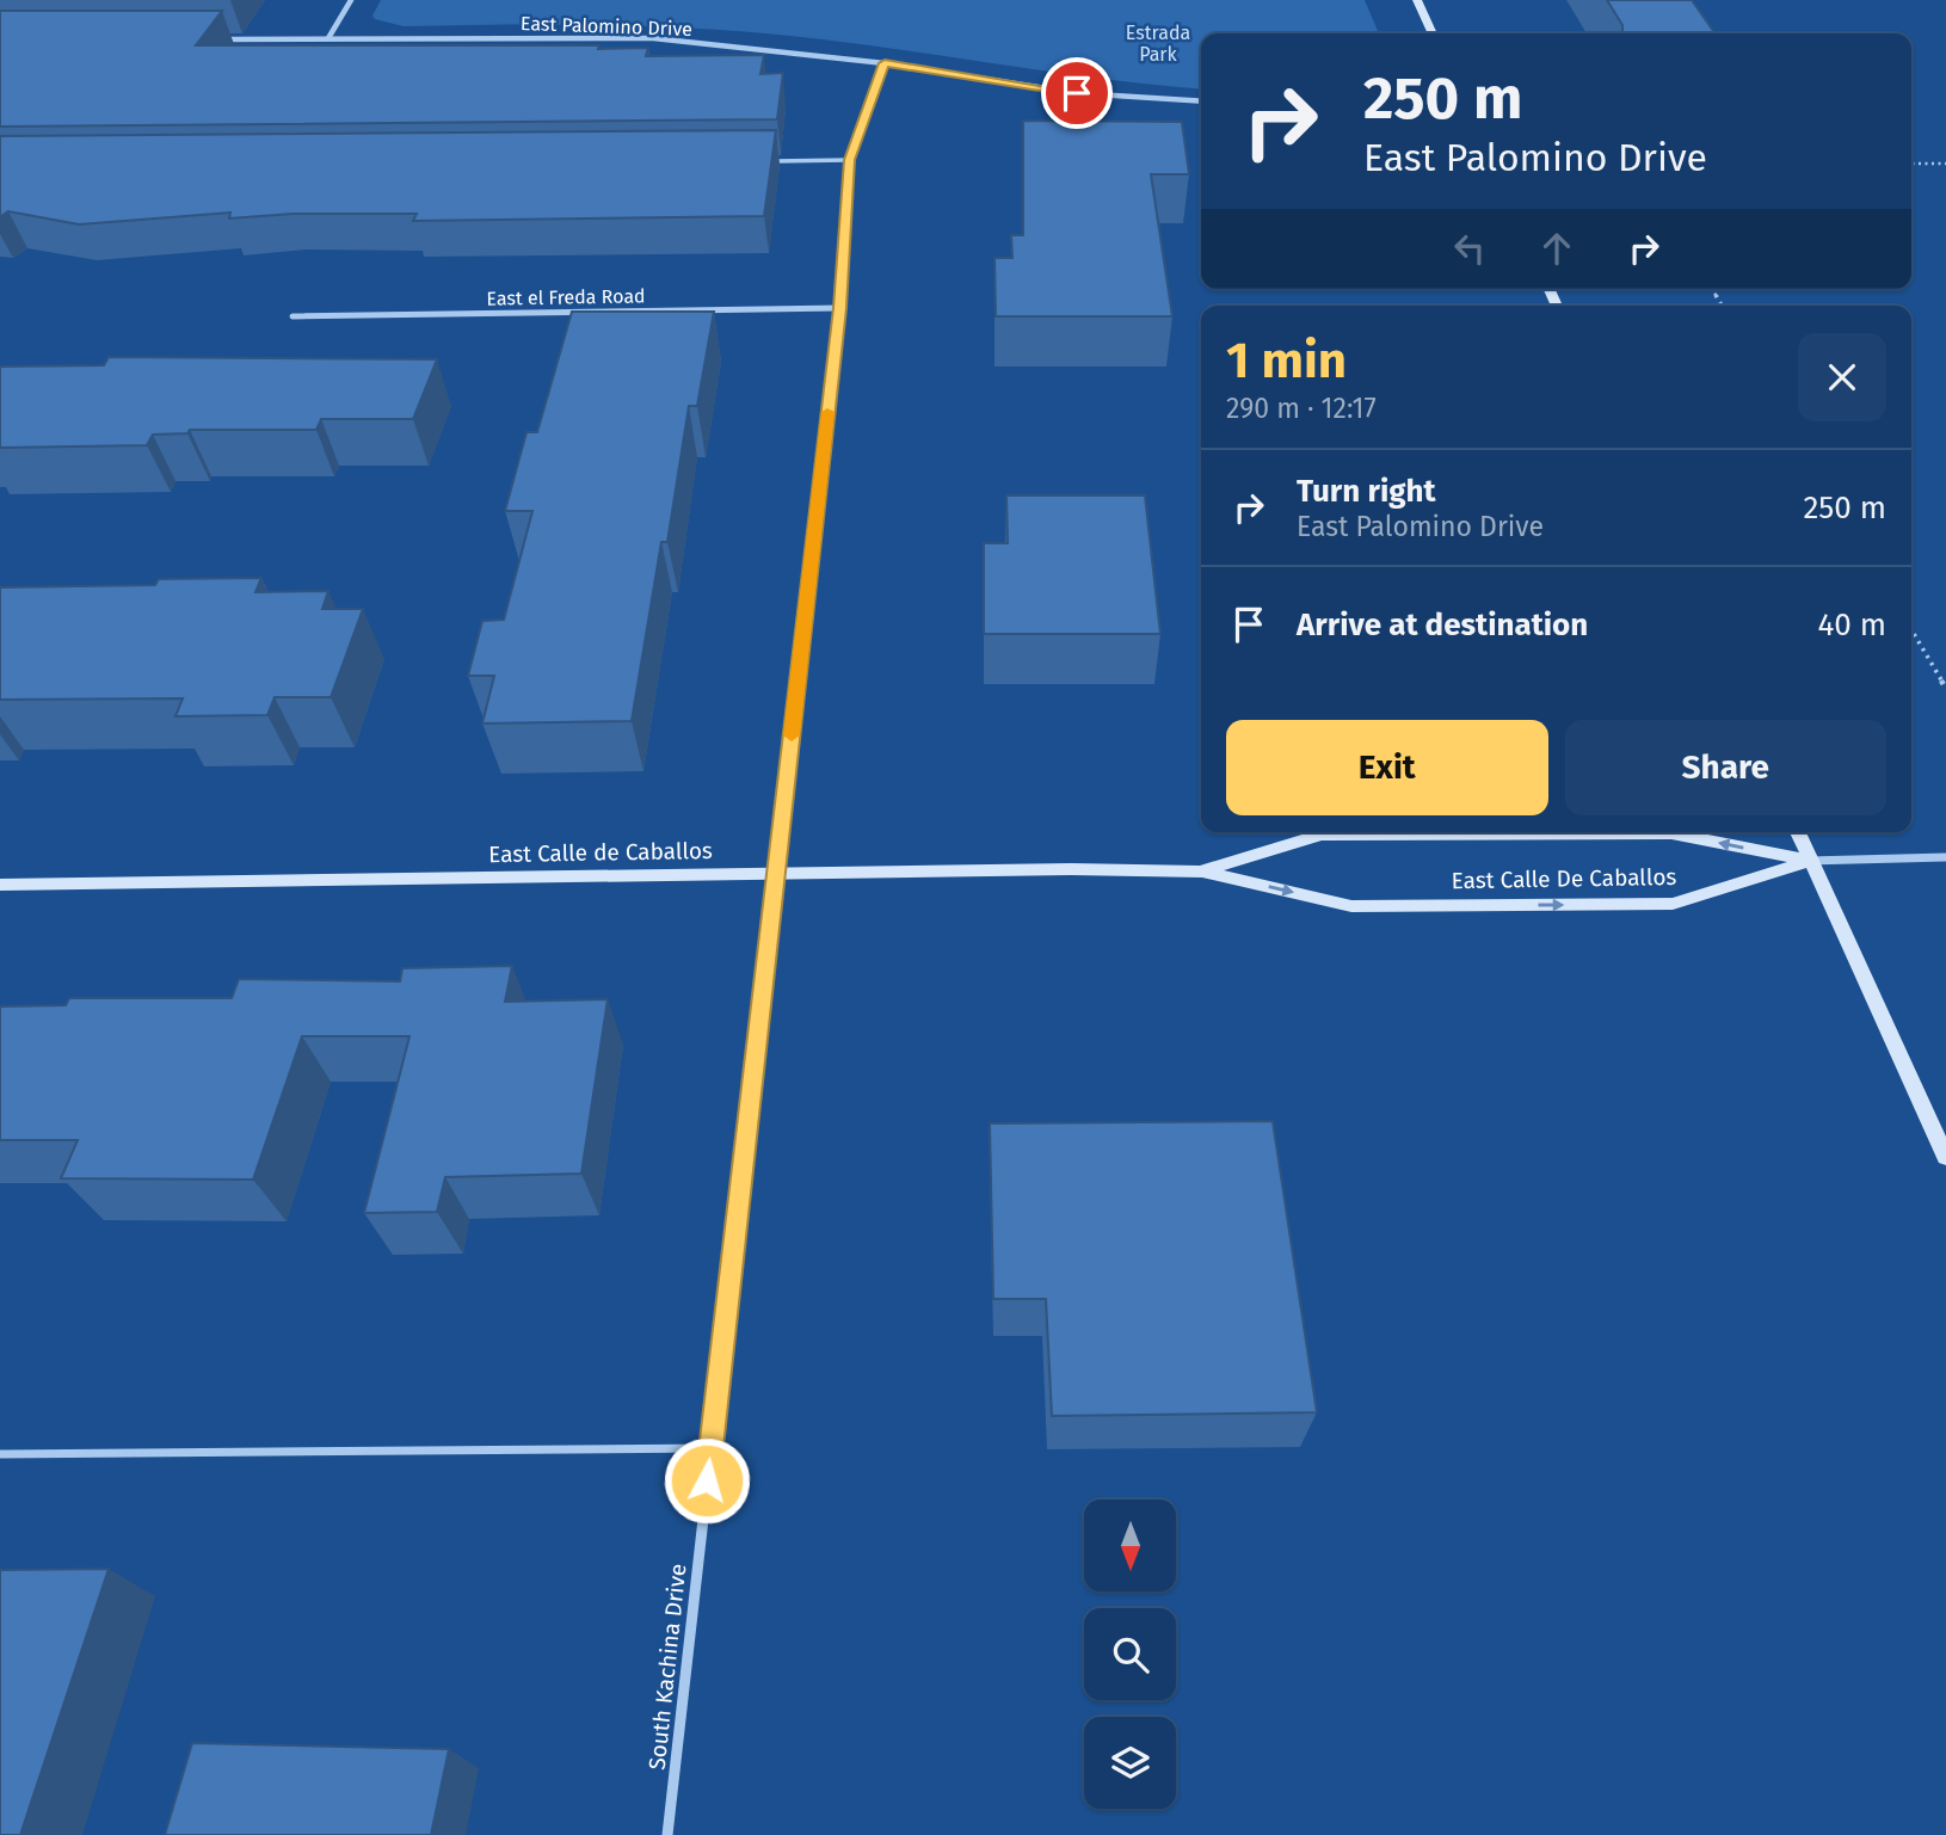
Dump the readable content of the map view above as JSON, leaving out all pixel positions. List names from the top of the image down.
{
  "streets": {
    "street": [
      "East Palomino Drive",
      "East el Freda Road",
      "East Calle de Caballos",
      "East Calle De Caballos",
      "South Kachina Drive"
    ]
  },
  "crossings": [
    ["East Palomino Drive", "South Kachina Drive"],
    ["East el Freda Road", "South Kachina Drive"],
    ["East Calle de Caballos", "East Calle De Caballos"],
    ["East Calle de Caballos", "South Kachina Drive"]
  ],
  "parks": ["Estrada Park"],
  "north": "bottom",
  "page": {
    "turn": ["250 m", "East Palomino Drive"],
    "heading": ["1 min", "290 m · 12:17"],
    "list": [
      {
        "name": "Turn right",
        "note": "East Palomino Drive",
        "value": "250 m"
      },
      {
        "name": "Arrive at destination",
        "value": "40 m"
      }
    ],
    "buttons": ["Exit", "Share"]
  }
}
